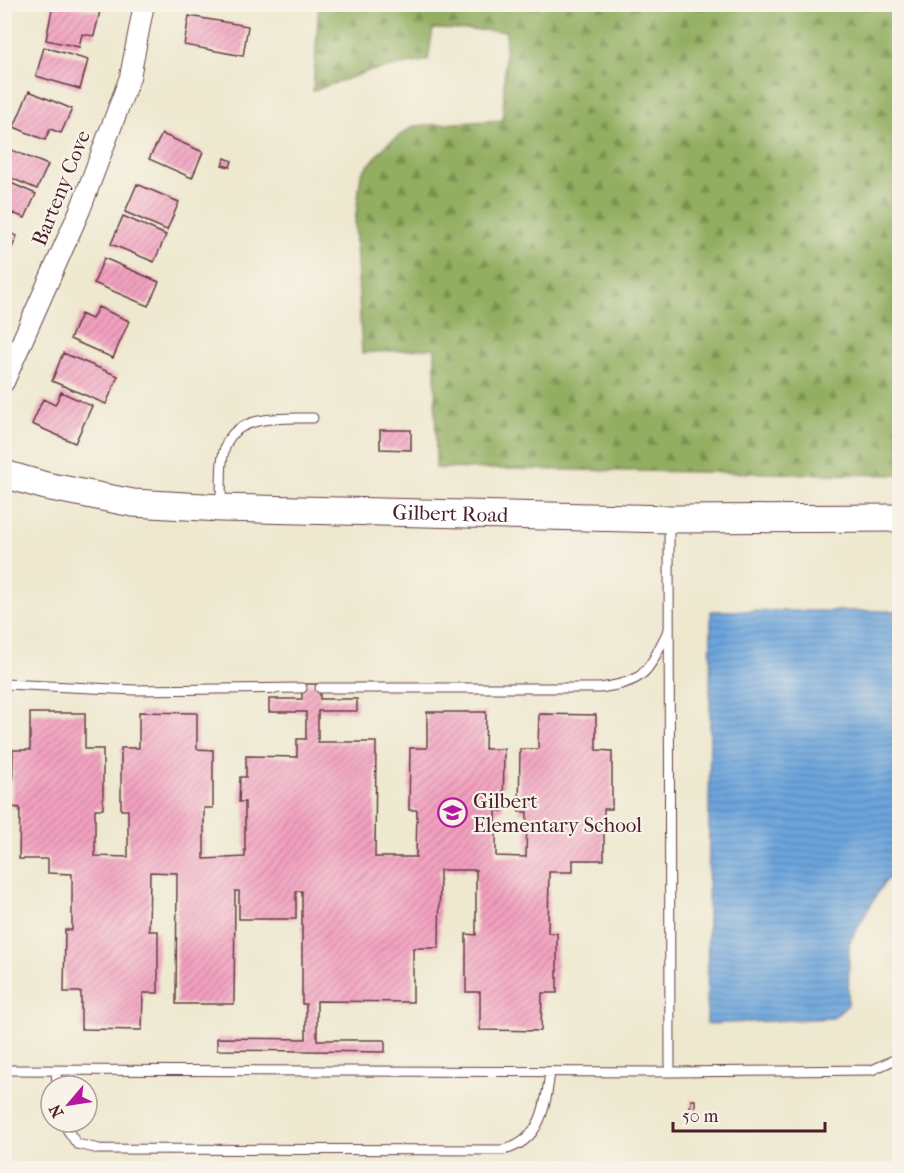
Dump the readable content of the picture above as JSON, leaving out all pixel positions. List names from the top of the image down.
{
  "streets": {
    "street": ["Barteny Cove", "Gilbert Road"]
  },
  "places": {
    "school or university": ["Gilbert Elementary School"]
  },
  "scale_bar": "50 m",
  "north": "bottom left"
}
